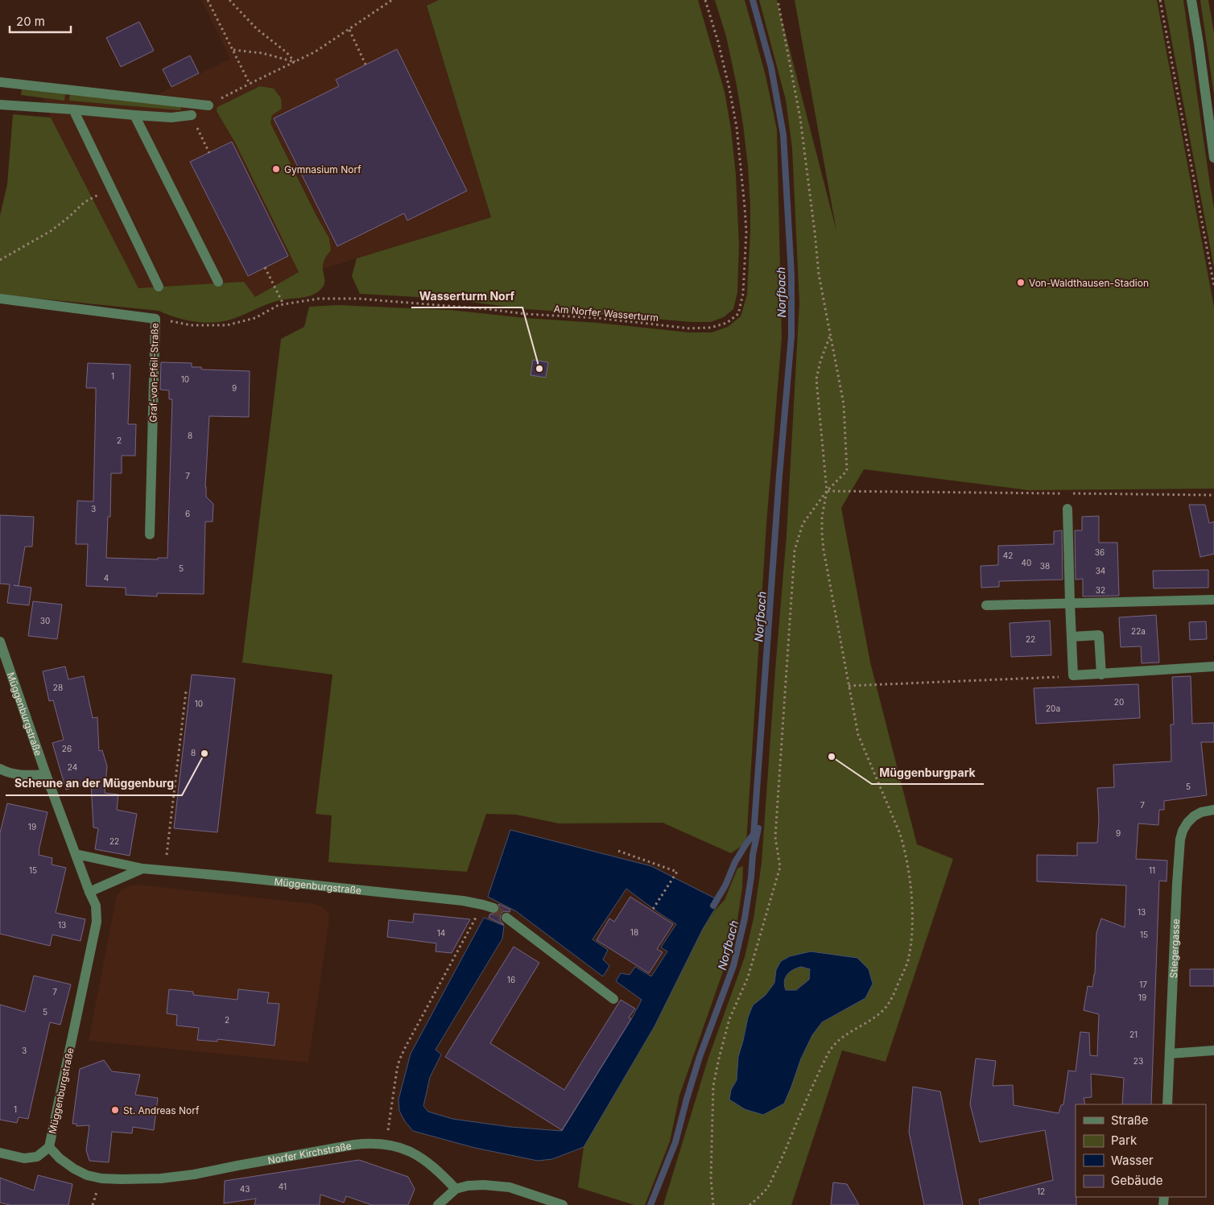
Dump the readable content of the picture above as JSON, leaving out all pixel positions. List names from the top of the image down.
{
  "streets": {
    "street": [
      "Graf-von-Pfeil-Straße",
      "Müggenburgstraße",
      "Stiegergasse",
      "Norfer Kirchstraße"
    ],
    "path": ["Am Norfer Wasserturm"]
  },
  "crossings": [
    ["Am Norfer Wasserturm", "Graf-von-Pfeil-Straße"],
    ["Müggenburgstraße", "Norfer Kirchstraße"]
  ],
  "water": ["Norfbach"],
  "places": [
    "Gymnasium Norf",
    "Von-Waldthausen-Stadion",
    "Wasserturm Norf",
    "Scheune an der Müggenburg",
    "Müggenburgpark",
    "St. Andreas Norf"
  ],
  "house_numbers": [
    "1",
    "10",
    "9",
    "8",
    "2",
    "7",
    "3",
    "6",
    "36",
    "42",
    "40",
    "38",
    "5",
    "34",
    "4",
    "32",
    "30",
    "22a",
    "22",
    "28",
    "20",
    "10",
    "20a",
    "26",
    "8",
    "24",
    "5",
    "7",
    "19",
    "9",
    "22",
    "15",
    "11",
    "13",
    "13",
    "18",
    "14",
    "15",
    "16",
    "17",
    "7",
    "19",
    "5",
    "2",
    "21",
    "3",
    "23",
    "1",
    "41",
    "43",
    "12"
  ],
  "legend": [
    "Straße",
    "Park",
    "Wasser",
    "Gebäude"
  ],
  "scale_bar": "20 m"
}
